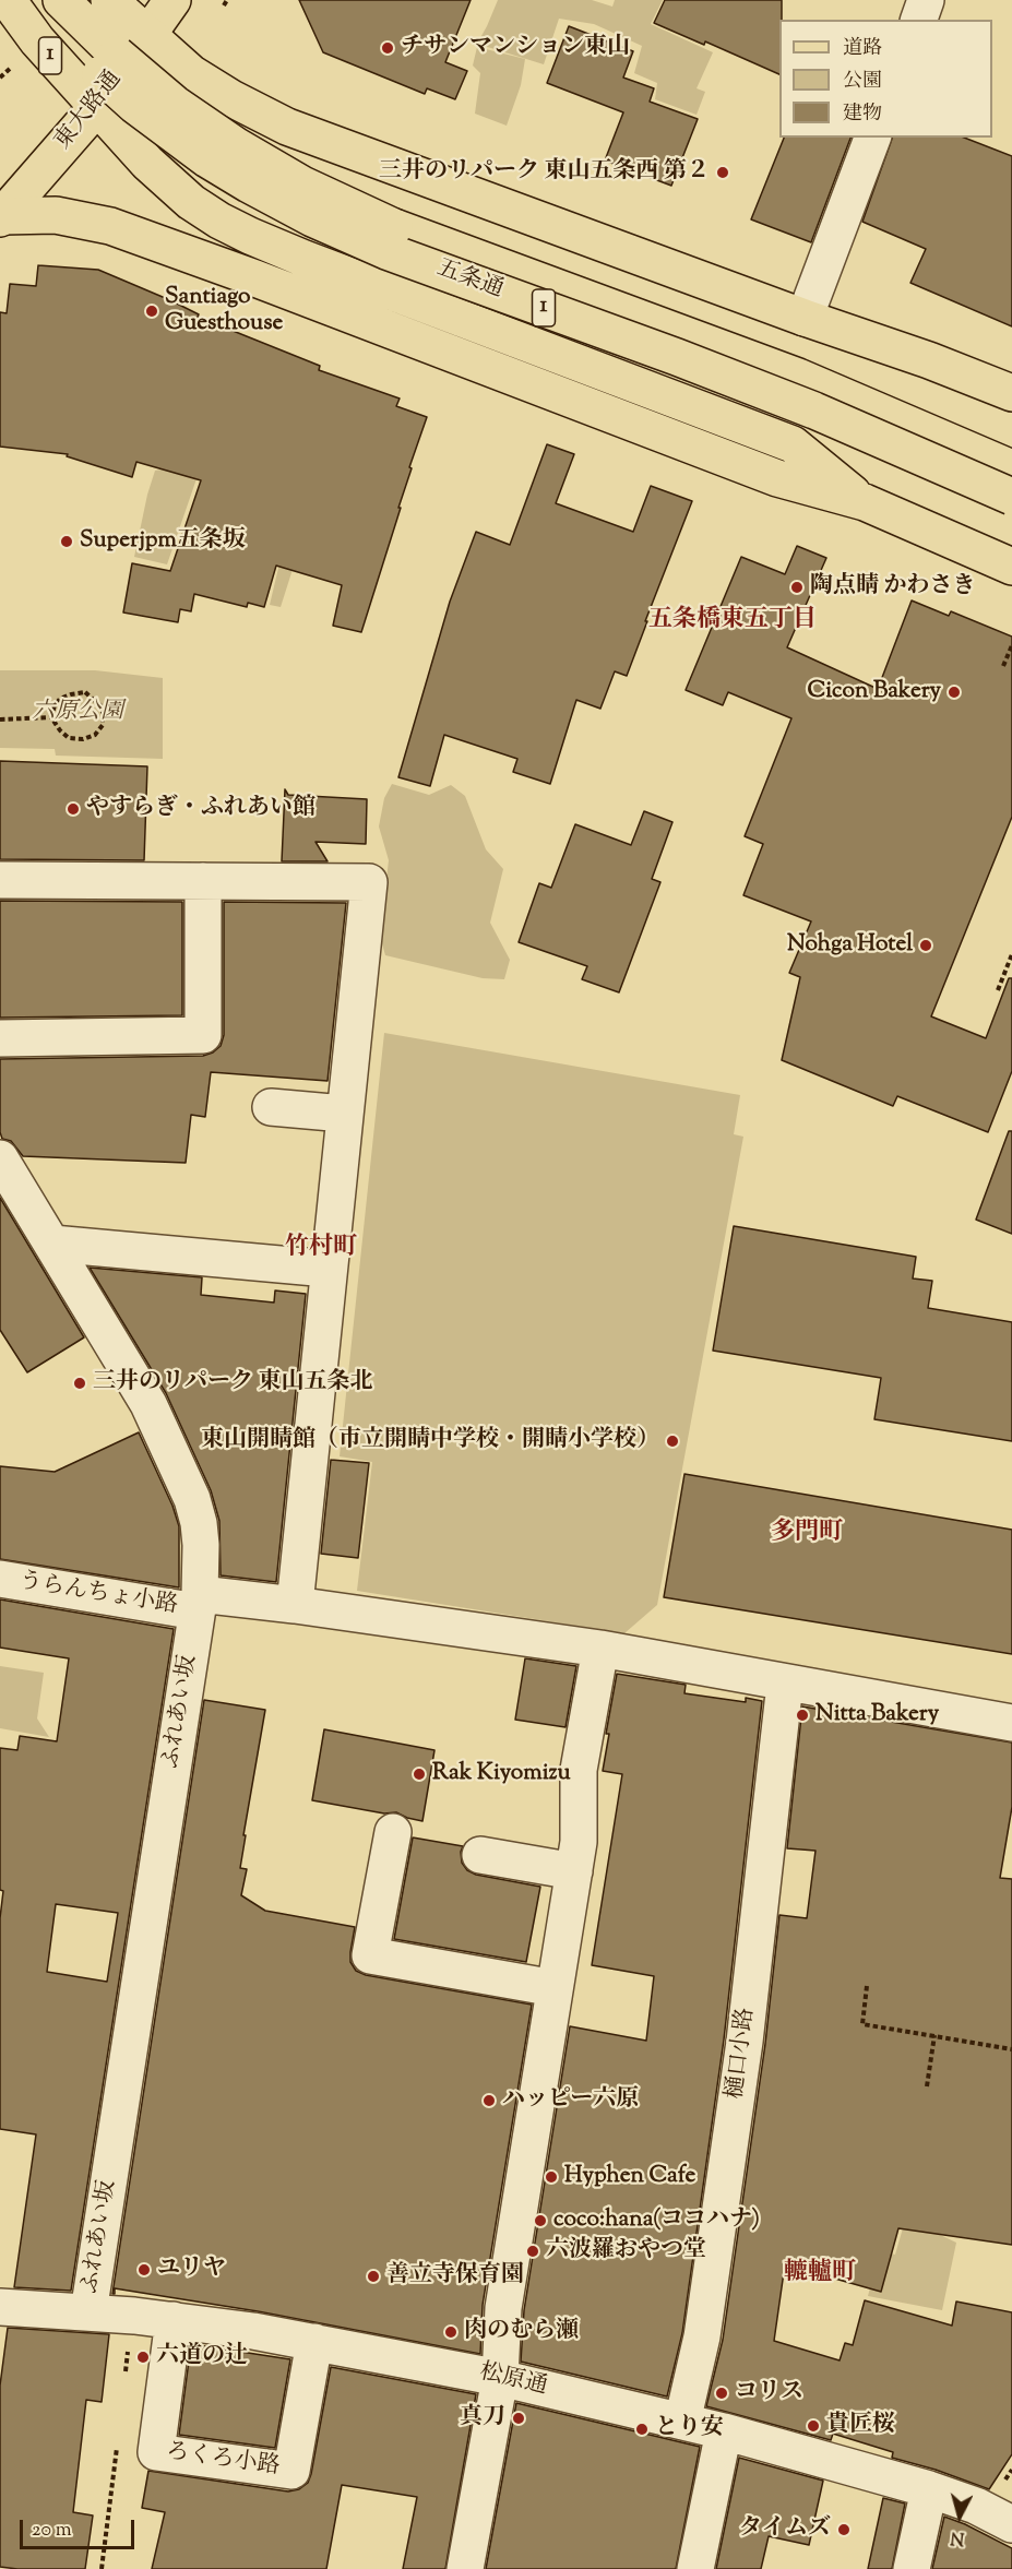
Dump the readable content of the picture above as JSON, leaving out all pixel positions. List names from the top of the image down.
{
  "streets": {
    "main road": ["1", "東大路通", "五条通"],
    "street": [
      "うらんちょ小路",
      "ふれあい坂",
      "樋口小路",
      "松原通",
      "ろくろ小路"
    ]
  },
  "crossings": [
    ["1", "東大路通"],
    ["1", "五条通"],
    ["東大路通", "五条通"],
    ["うらんちょ小路", "ふれあい坂"],
    ["うらんちょ小路", "樋口小路"],
    ["ふれあい坂", "松原通"],
    ["樋口小路", "松原通"],
    ["松原通", "ろくろ小路"]
  ],
  "districts": [
    "五条橋東五丁目",
    "竹村町",
    "多門町",
    "轆轤町"
  ],
  "parks": ["六原公園"],
  "places": [
    "チサンマンション東山",
    "三井のリパーク 東山五条西 第２",
    "Santiago Guesthouse",
    "Superjpm五条坂",
    "陶点睛 かわさき",
    "Cicon Bakery",
    "やすらぎ・ふれあい館",
    "Nohga Hotel",
    "三井のリパーク 東山五条北",
    "東山開睛館（市立開睛中学校・開睛小学校）",
    "Nitta Bakery",
    "Rak Kiyomizu",
    "ハッピー六原",
    "Hyphen Cafe",
    "coco:hana(ココハナ)",
    "六波羅おやつ堂",
    "ユリヤ",
    "善立寺保育園",
    "肉のむら瀬",
    "六道の辻",
    "コリス",
    "真刀",
    "貴匠桜",
    "とり安",
    "タイムズ"
  ],
  "legend": ["道路", "公園", "建物"],
  "scale_bar": "20 m",
  "north": "bottom"
}
